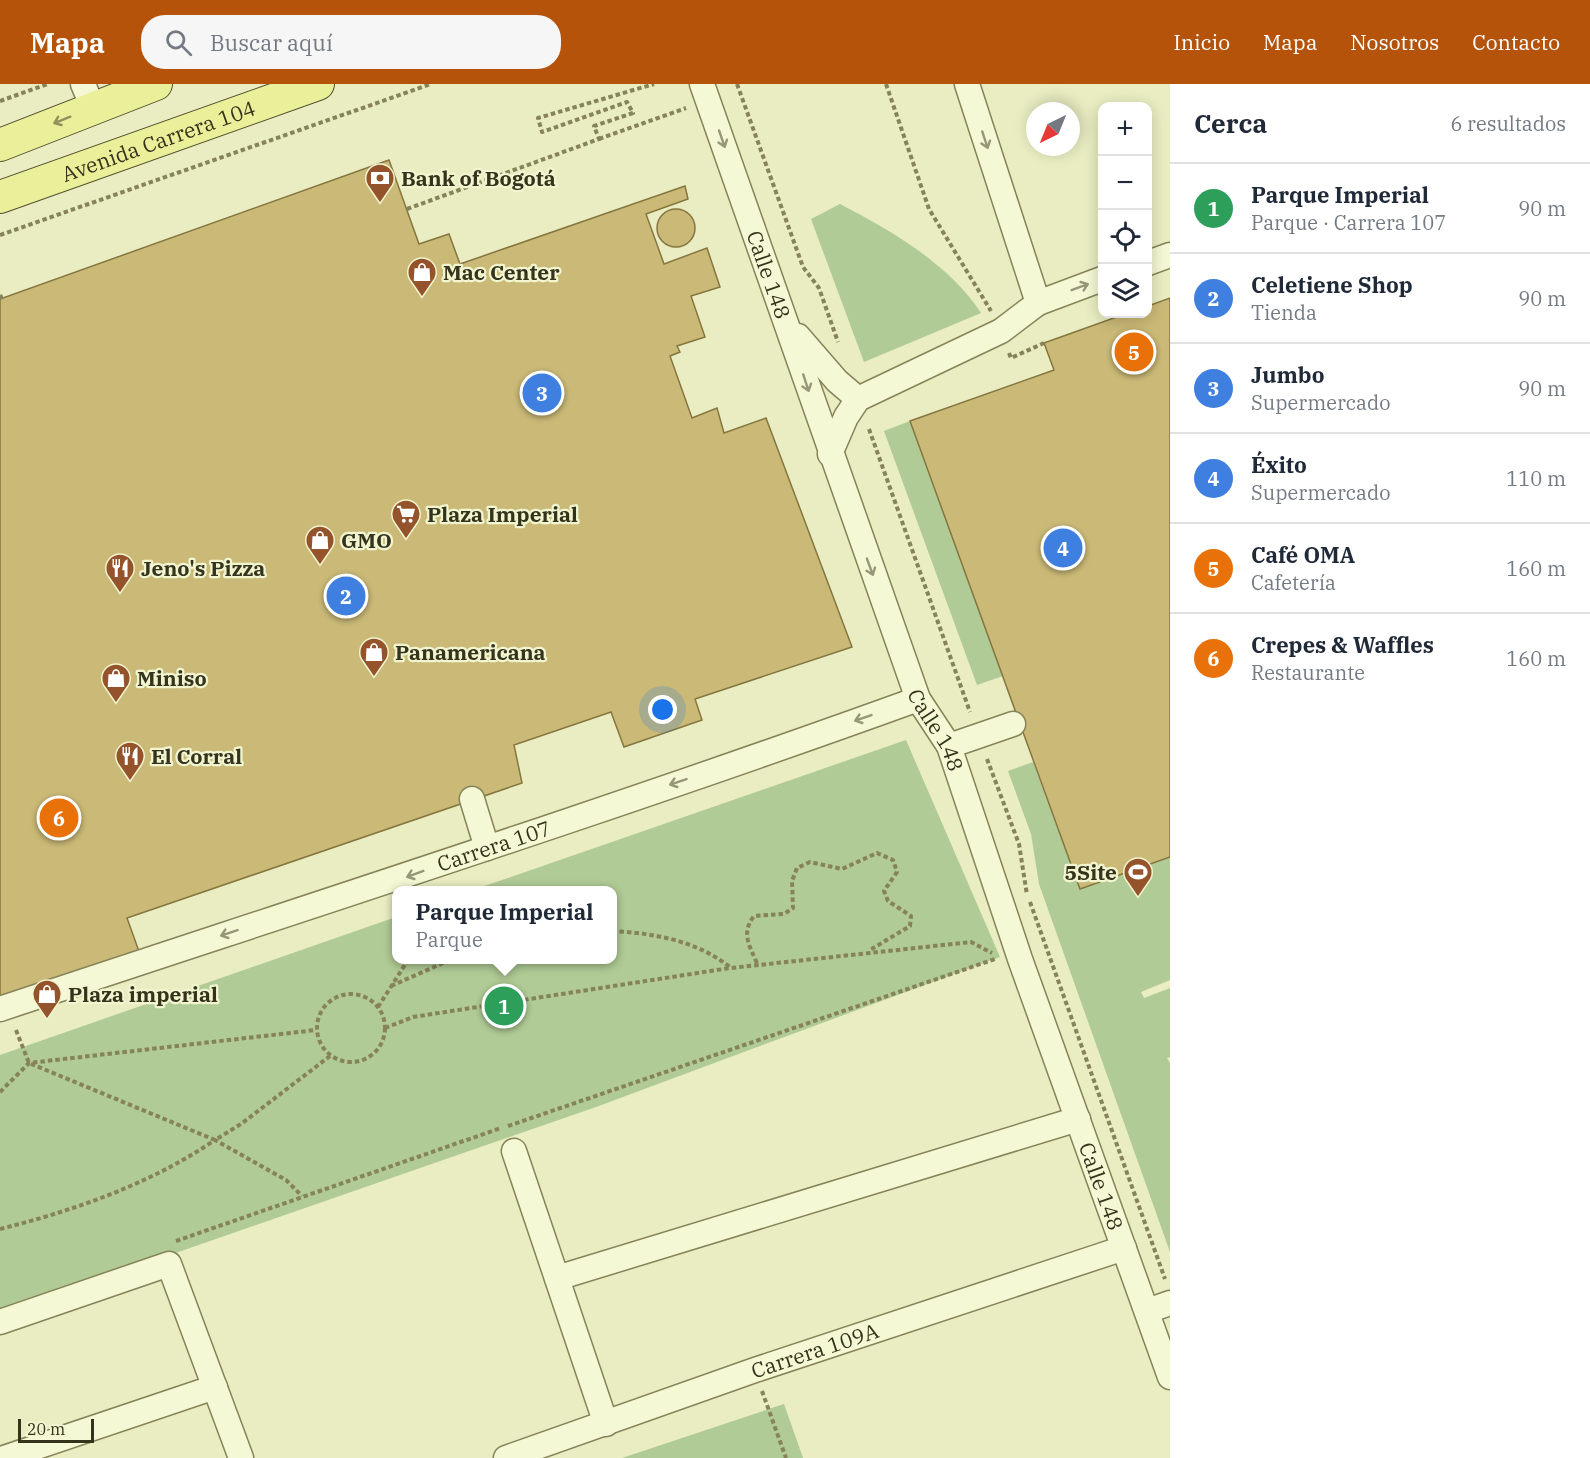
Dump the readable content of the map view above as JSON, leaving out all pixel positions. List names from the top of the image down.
{
  "streets": {
    "main road": ["Avenida Carrera 104"],
    "street": ["Calle 148", "Carrera 107", "Carrera 109A"]
  },
  "crossings": [
    ["Calle 148", "Carrera 107"],
    ["Calle 148", "Carrera 109A"]
  ],
  "one_way": ["Calle 148", "Carrera 107"],
  "places": {
    "bank": ["Bank of Bogotá"],
    "shop": [
      "Mac Center",
      "GMO",
      "Panamericana",
      "Miniso",
      "Plaza imperial"
    ],
    "supermarket": ["Plaza Imperial"],
    "restaurant": ["Jeno's Pizza", "El Corral"],
    "sports": ["5Site"]
  },
  "scale_bar": "20 m",
  "north": "bottom left",
  "page": {
    "header": "Mapa",
    "search": "Buscar aquí",
    "nav": [
      "Inicio",
      "Mapa",
      "Nosotros",
      "Contacto"
    ],
    "heading": ["Cerca", "6 resultados"],
    "map_buttons": ["+", "−"],
    "list": [
      {
        "mark": "1",
        "name": "Parque Imperial",
        "note": "Parque · Carrera 107",
        "value": "90 m"
      },
      {
        "mark": "2",
        "name": "Celetiene Shop",
        "note": "Tienda",
        "value": "90 m"
      },
      {
        "mark": "3",
        "name": "Jumbo",
        "note": "Supermercado",
        "value": "90 m"
      },
      {
        "mark": "4",
        "name": "Éxito",
        "note": "Supermercado",
        "value": "110 m"
      },
      {
        "mark": "5",
        "name": "Café OMA",
        "note": "Cafetería",
        "value": "160 m"
      },
      {
        "mark": "6",
        "name": "Crepes & Waffles",
        "note": "Restaurante",
        "value": "160 m"
      }
    ],
    "pins": [
      "5",
      "3",
      "4",
      "2",
      "6",
      "1"
    ],
    "popup": ["Parque Imperial", "Parque"],
    "scale": "20 m"
  }
}
